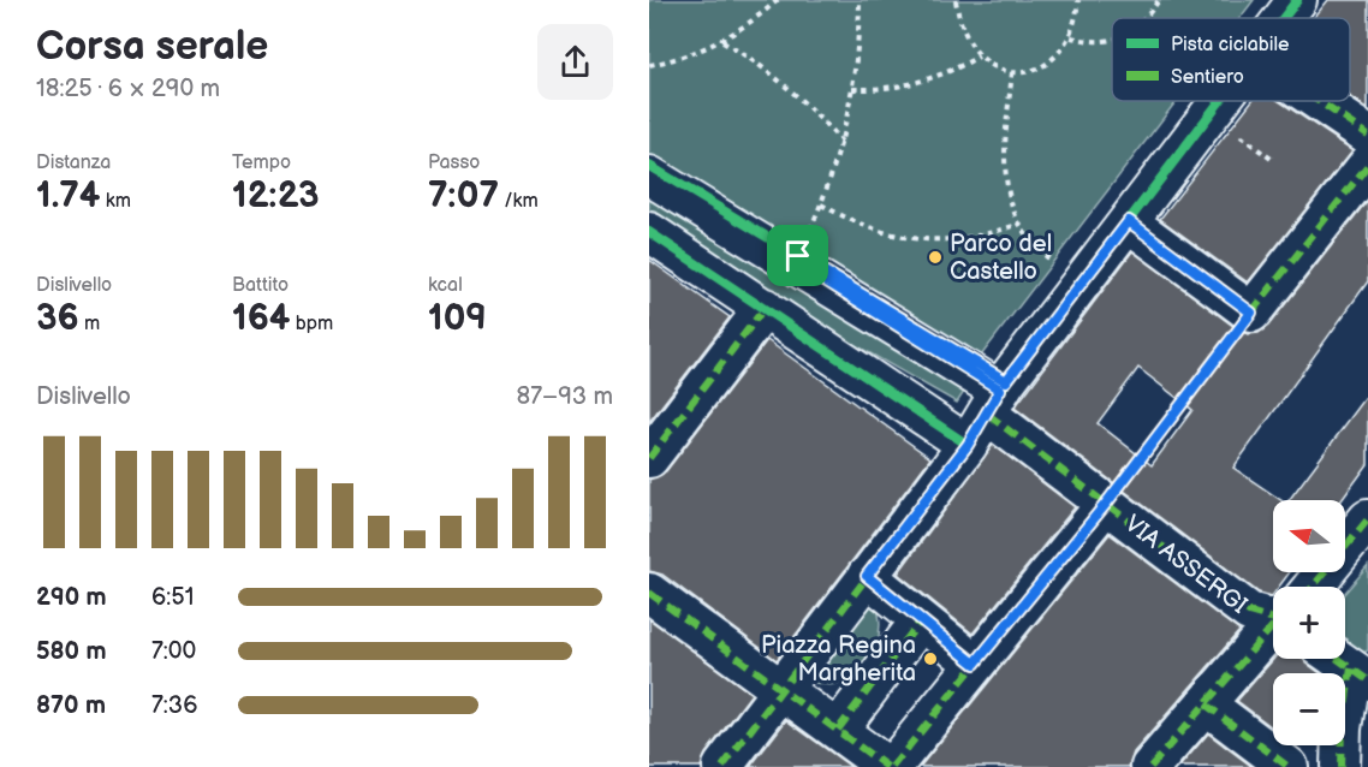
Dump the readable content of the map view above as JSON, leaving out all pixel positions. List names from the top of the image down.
{
  "streets": {
    "street": ["VIA ASSERGI"]
  },
  "places": ["Parco del Castello", "Piazza Regina Margherita"],
  "legend": ["Pista ciclabile", "Sentiero"],
  "north": "left",
  "page": {
    "heading": ["Corsa serale", "18:25 · 6 × 290 m"],
    "stats": [
      ["Distanza", "1.74 km"],
      ["Tempo", "12:23"],
      ["Passo", "7:07 /km"],
      ["Dislivello", "36 m"],
      ["Battito", "164 bpm"],
      ["kcal", "109"]
    ],
    "chart": ["Dislivello", "87–93 m"],
    "map_buttons": ["+", "−"],
    "list": [
      {
        "name": "290 m",
        "note": "6:51"
      },
      {
        "name": "580 m",
        "note": "7:00"
      },
      {
        "name": "870 m",
        "note": "7:36"
      }
    ]
  }
}
